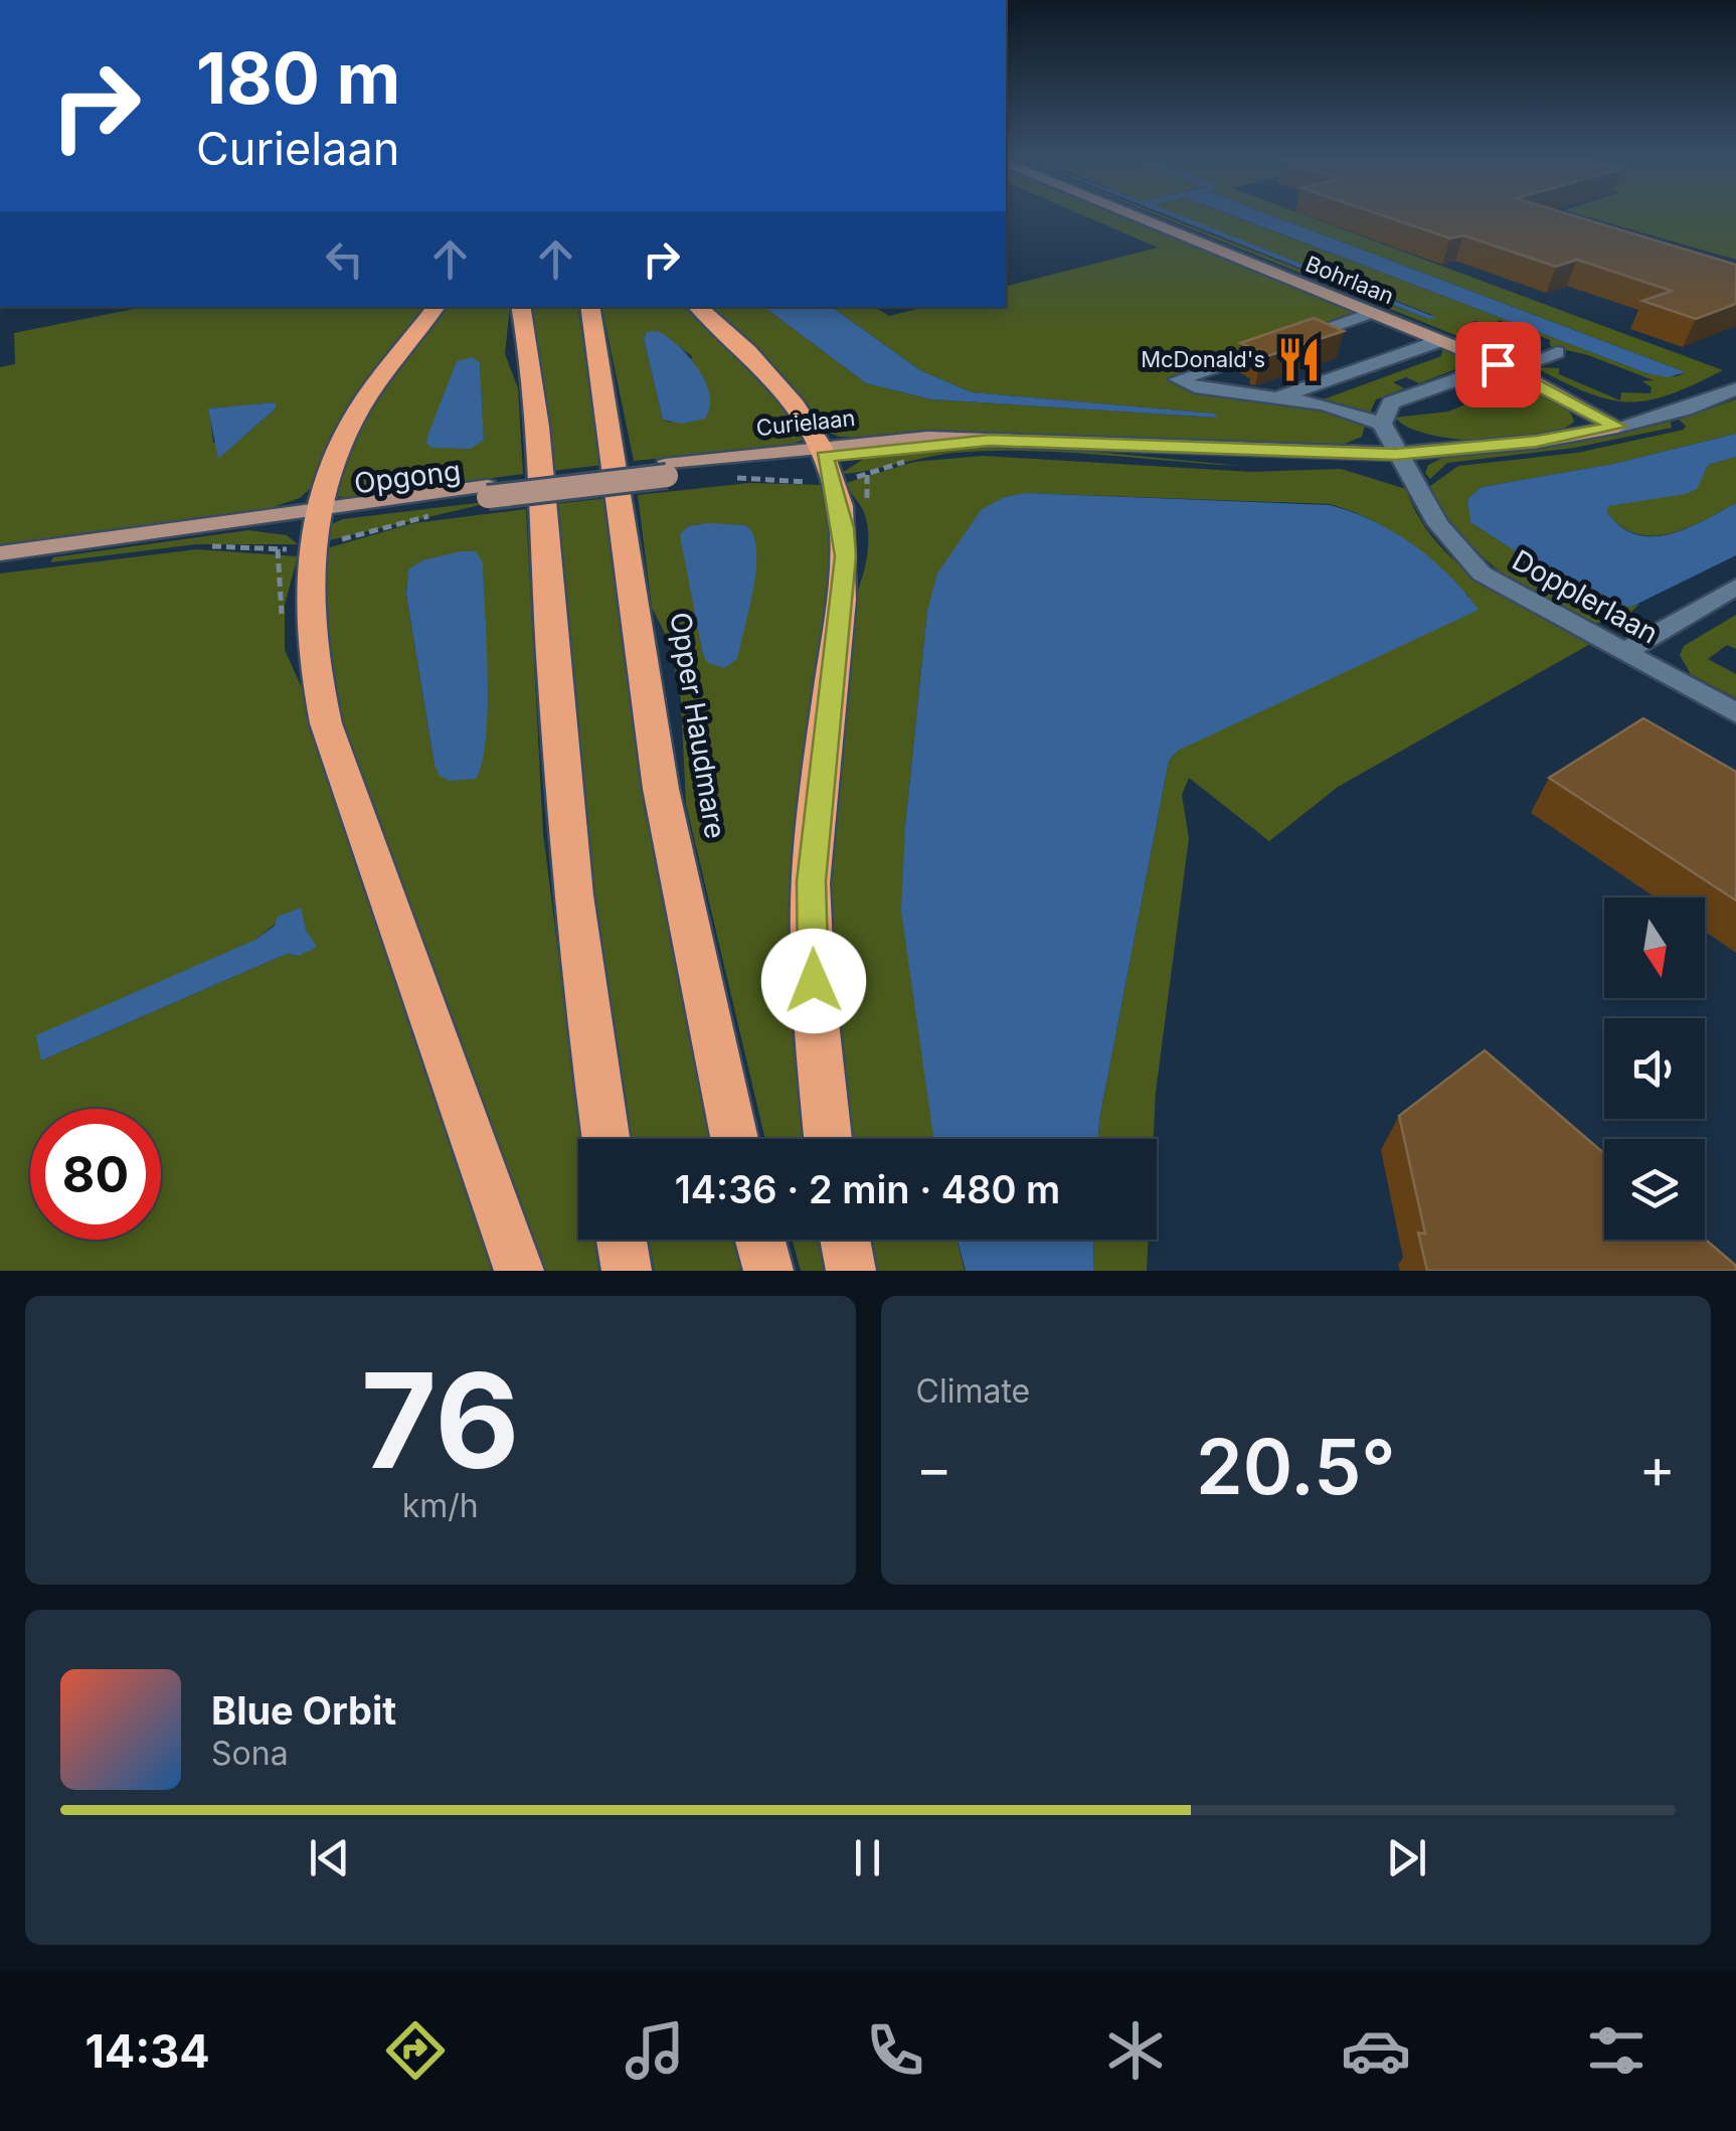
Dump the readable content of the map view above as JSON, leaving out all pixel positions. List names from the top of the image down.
{
  "streets": {
    "highway": ["Opper Haudmare"],
    "main road": ["Bohrlaan", "Curielaan", "Opgong"],
    "street": ["Dopplerlaan"]
  },
  "crossings": [
    ["Bohrlaan", "Curielaan"],
    ["Curielaan", "Opgong"],
    ["Curielaan", "Dopplerlaan"]
  ],
  "places": {
    "restaurant": ["McDonald's"]
  },
  "north": "bottom",
  "page": {
    "turn": ["180 m", "Curielaan"],
    "limit": "80",
    "trip": "14:36 · 2 min · 480 m",
    "tile": [
      ["76", "km/h"],
      "Climate"
    ],
    "heat": ["−", "20.5°", "+"],
    "song": ["Blue Orbit", "Sona"],
    "tabs": "14:34"
  }
}
